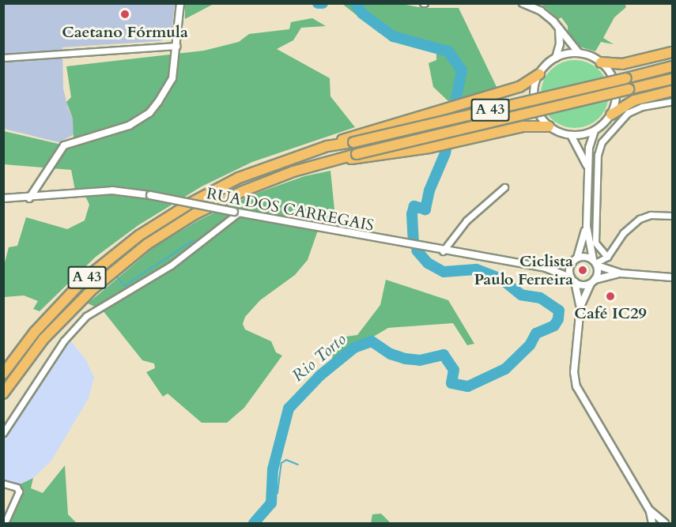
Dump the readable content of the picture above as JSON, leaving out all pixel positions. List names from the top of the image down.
{
  "streets": {
    "highway": ["A 43"],
    "street": ["RUA DOS CARREGAIS"]
  },
  "water": ["Rio Torto"],
  "places": ["Caetano Fórmula", "Ciclista Paulo Ferreira", "Café IC29"]
}
